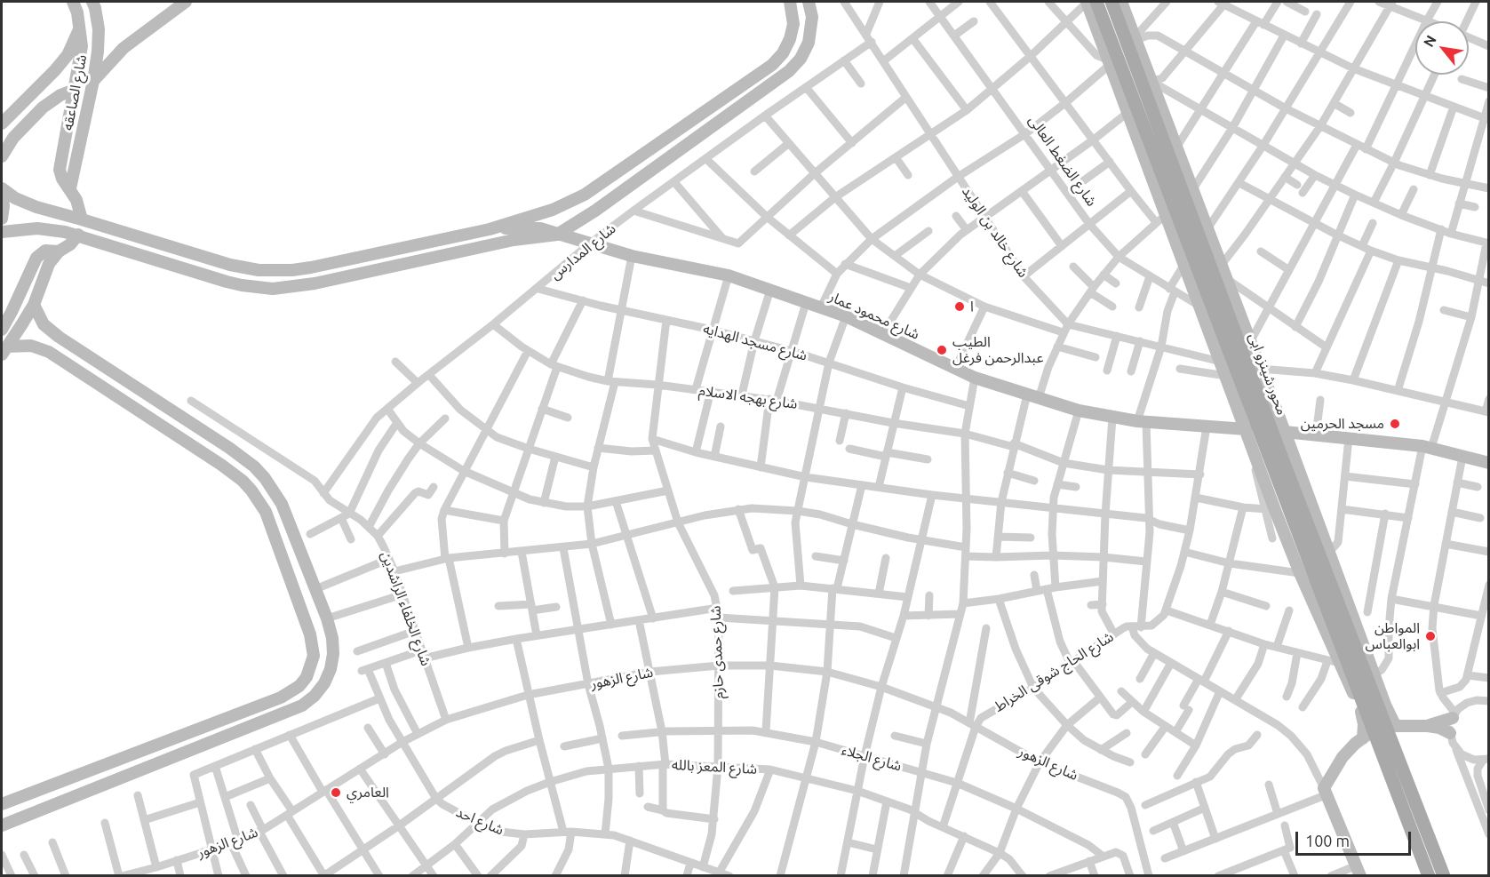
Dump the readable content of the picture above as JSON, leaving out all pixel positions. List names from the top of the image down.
{
  "streets": {
    "main road": ["محور شينزو ابى"],
    "street": [
      "شارع الصاعقه",
      "شارع الضغط العالى",
      "شارع خالد بن الوليد",
      "شارع المدارس",
      "شارع محمود عمار",
      "شارع مسجد الهدايه",
      "شارع بهجه الاسلام",
      "شارع الخلفاء الراشدين",
      "شارع حمدى حازم",
      "شارع الحاج شوقى الخراط",
      "شارع الزهور",
      "شارع الجلاء",
      "شارع المعز بالله",
      "شارع احد"
    ]
  },
  "crossings": [
    ["شارع خالد بن الوليد", "شارع المدارس"],
    ["شارع المدارس", "شارع محمود عمار"],
    ["شارع المدارس", "شارع مسجد الهدايه"],
    ["شارع المدارس", "شارع بهجه الاسلام"],
    ["شارع المدارس", "شارع الخلفاء الراشدين"],
    ["شارع مسجد الهدايه", "شارع حمدى حازم"],
    ["شارع بهجه الاسلام", "شارع حمدى حازم"],
    ["شارع الخلفاء الراشدين", "شارع الزهور"],
    ["شارع حمدى حازم", "شارع الزهور"],
    ["شارع حمدى حازم", "شارع الجلاء"],
    ["شارع حمدى حازم", "شارع المعز بالله"],
    ["شارع حمدى حازم", "شارع احد"],
    ["شارع الحاج شوقى الخراط", "شارع الزهور"],
    ["شارع الزهور", "شارع احد"],
    ["شارع المعز بالله", "شارع احد"]
  ],
  "places": [
    "ا",
    "الطيب عبدالرحمن فرغل",
    "مسجد الحرمين",
    "المواطن ابوالعباس",
    "العامري"
  ],
  "scale_bar": "100 m",
  "north": "top left"
}
